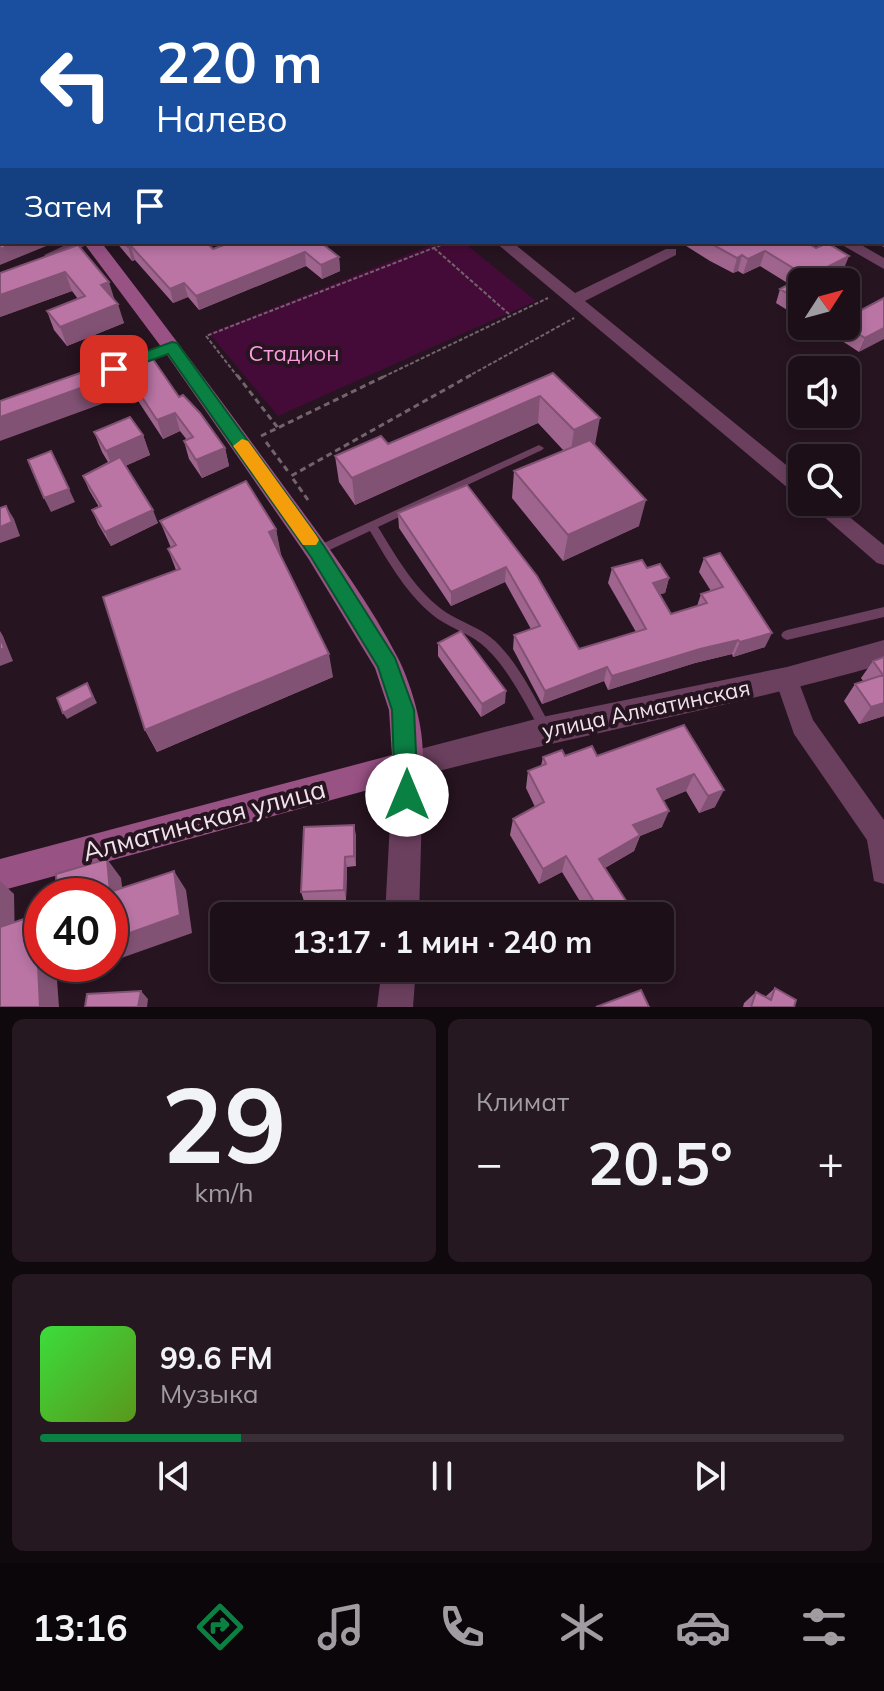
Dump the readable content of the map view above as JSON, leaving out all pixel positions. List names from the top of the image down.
{
  "streets": {
    "main road": ["Алматинская улица"],
    "street": ["улица Алматинская"]
  },
  "crossings": [
    ["улица Алматинская", "Алматинская улица"]
  ],
  "parks": ["Стадион"],
  "north": "top right",
  "page": {
    "turn": ["220 m", "Налево"],
    "then": "Затем",
    "limit": "40",
    "trip": "13:17 · 1 мин · 240 m",
    "tile": [
      ["29", "km/h"],
      "Климат"
    ],
    "heat": ["−", "20.5°", "+"],
    "song": ["99.6 FM", "Музыка"],
    "tabs": "13:16"
  }
}
